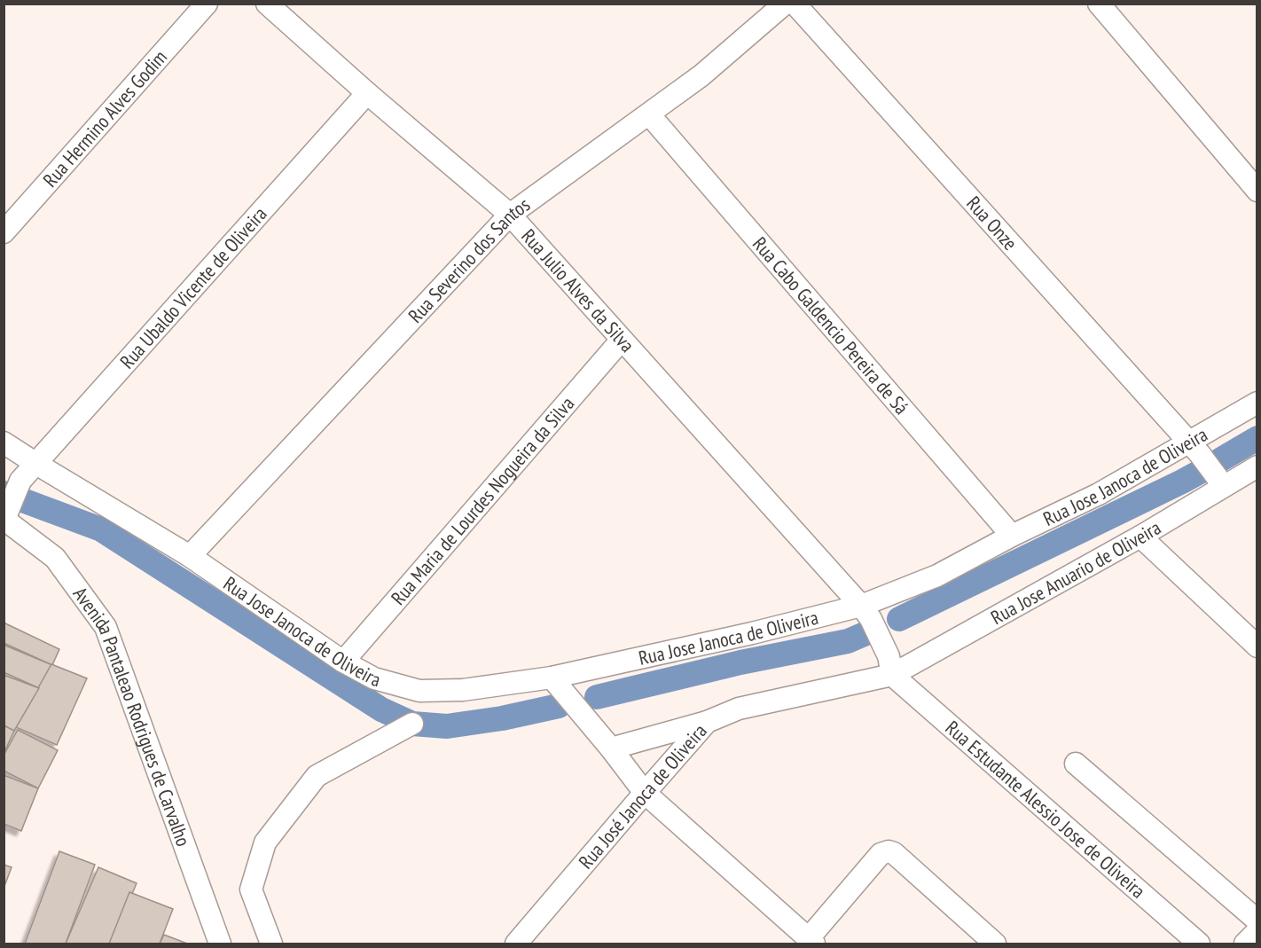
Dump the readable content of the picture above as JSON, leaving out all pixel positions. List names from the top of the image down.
{
  "streets": {
    "street": [
      "Rua Hermino Alves Godim",
      "Rua Onze",
      "Rua Severino dos Santos",
      "Rua Ubaldo Vicente de Oliveira",
      "Rua Julio Alves da Silva",
      "Rua Cabo Galdencio Pereira de Sá",
      "Rua Jose Janoca de Oliveira",
      "Rua Maria de Lourdes Nogueira da Silva",
      "Rua Jose Anuario de Oliveira",
      "Avenida Pantaleao Rodrigues de Carvalho",
      "Rua José Janoca de Oliveira",
      "Rua Estudante Alessio Jose de Oliveira"
    ]
  },
  "crossings": [
    ["Rua Onze", "Rua Jose Janoca de Oliveira"],
    ["Rua Onze", "Rua Jose Anuario de Oliveira"],
    ["Rua Severino dos Santos", "Rua Julio Alves da Silva"],
    ["Rua Severino dos Santos", "Rua Cabo Galdencio Pereira de Sá"],
    ["Rua Severino dos Santos", "Rua Jose Janoca de Oliveira"],
    ["Rua Ubaldo Vicente de Oliveira", "Rua Julio Alves da Silva"],
    ["Rua Ubaldo Vicente de Oliveira", "Avenida Pantaleao Rodrigues de Carvalho"],
    ["Rua Julio Alves da Silva", "Rua Jose Janoca de Oliveira"],
    ["Rua Julio Alves da Silva", "Rua Maria de Lourdes Nogueira da Silva"],
    ["Rua Julio Alves da Silva", "Rua Jose Anuario de Oliveira"],
    ["Rua Julio Alves da Silva", "Rua José Janoca de Oliveira"],
    ["Rua Julio Alves da Silva", "Rua Estudante Alessio Jose de Oliveira"],
    ["Rua Cabo Galdencio Pereira de Sá", "Rua Jose Janoca de Oliveira"],
    ["Rua Jose Janoca de Oliveira", "Rua Maria de Lourdes Nogueira da Silva"],
    ["Rua Jose Anuario de Oliveira", "Rua José Janoca de Oliveira"],
    ["Rua Jose Anuario de Oliveira", "Rua Estudante Alessio Jose de Oliveira"],
    ["Rua José Janoca de Oliveira", "Rua Estudante Alessio Jose de Oliveira"]
  ]
}
